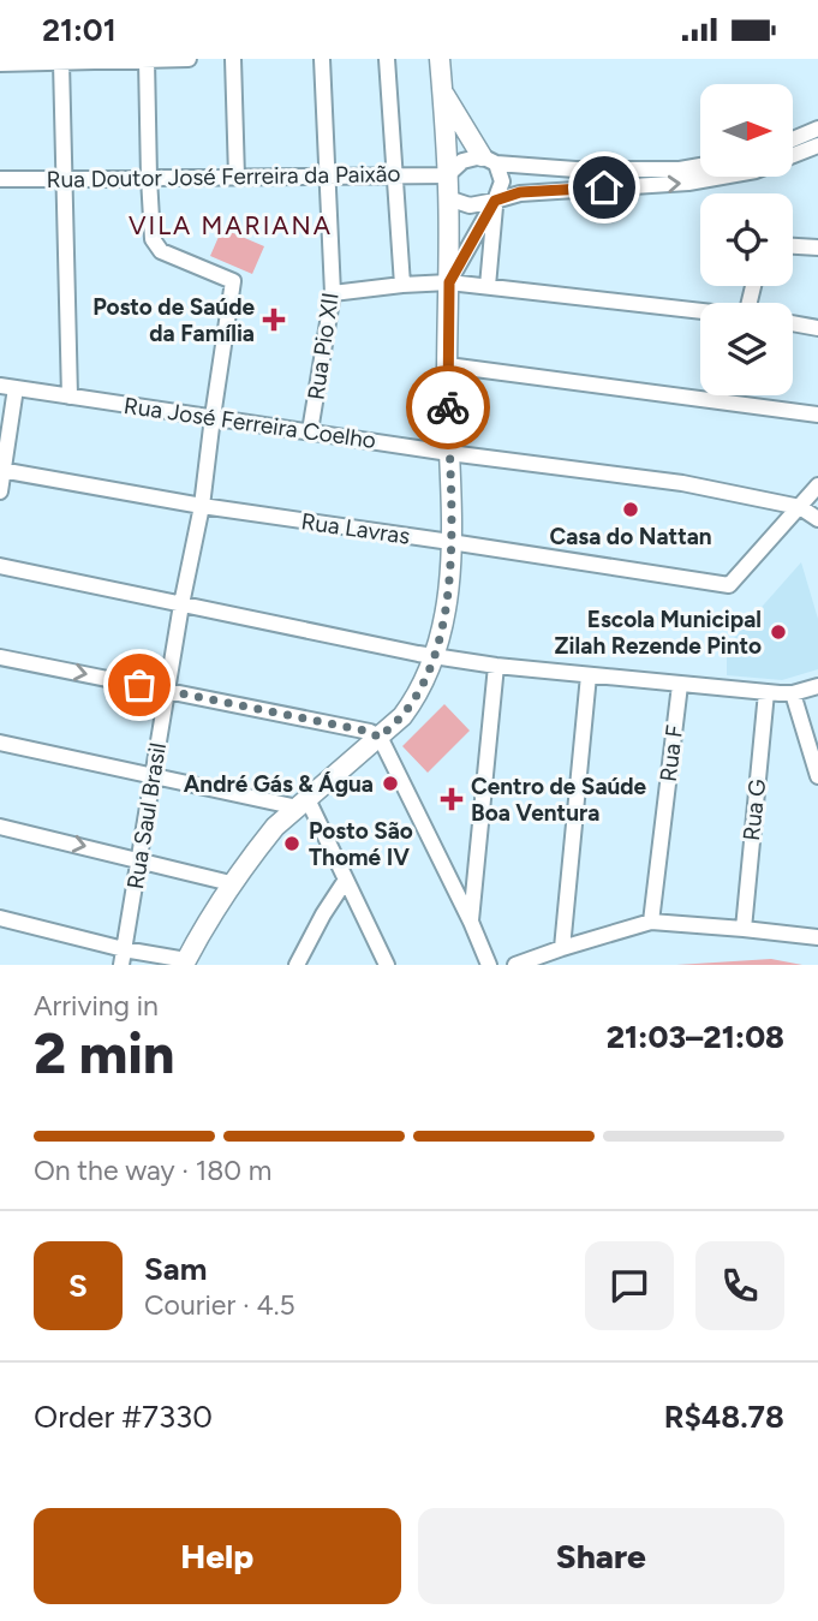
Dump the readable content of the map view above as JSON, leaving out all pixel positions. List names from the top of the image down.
{
  "streets": {
    "street": [
      "Rua Doutor José Ferreira da Paixão",
      "Rua Pio XII",
      "Rua José Ferreira Coelho",
      "Rua Lavras",
      "Rua F",
      "Rua G",
      "Rua Saul Brasil"
    ]
  },
  "crossings": [
    ["Rua Doutor José Ferreira da Paixão", "Rua Pio XII"],
    ["Rua Doutor José Ferreira da Paixão", "Rua Saul Brasil"],
    ["Rua Pio XII", "Rua José Ferreira Coelho"],
    ["Rua José Ferreira Coelho", "Rua Lavras"],
    ["Rua José Ferreira Coelho", "Rua Saul Brasil"],
    ["Rua Lavras", "Rua Saul Brasil"]
  ],
  "districts": ["VILA MARIANA"],
  "places": {
    "health": ["Posto de Saúde da Família", "Centro de Saúde Boa Ventura"],
    "other": [
      "Casa do Nattan",
      "Escola Municipal Zilah Rezende Pinto",
      "André Gás & Água",
      "Posto São Thomé IV"
    ]
  },
  "north": "right",
  "page": {
    "status": "21:01",
    "heading": ["2 min", "Arriving in", "21:03–21:08"],
    "panel": [
      "Sam",
      "Courier · 4.5",
      "Order #7330",
      "R$48.78"
    ],
    "bar": "On the way · 180 m",
    "round": "S",
    "buttons": ["Help", "Share"]
  }
}
